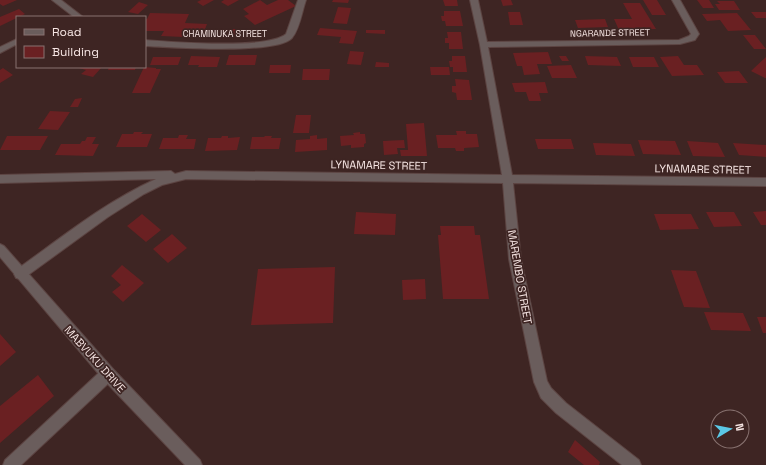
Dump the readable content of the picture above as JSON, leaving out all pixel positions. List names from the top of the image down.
{
  "streets": {
    "street": [
      "NGARANDE STREET",
      "CHAMINUKA STREET",
      "LYNAMARE STREET",
      "MAREMBO STREET",
      "MABVUKU DRIVE"
    ]
  },
  "crossings": [
    ["NGARANDE STREET", "MAREMBO STREET"],
    ["LYNAMARE STREET", "MAREMBO STREET"],
    ["LYNAMARE STREET", "MABVUKU DRIVE"]
  ],
  "legend": ["Road", "Building"],
  "north": "right"
}
